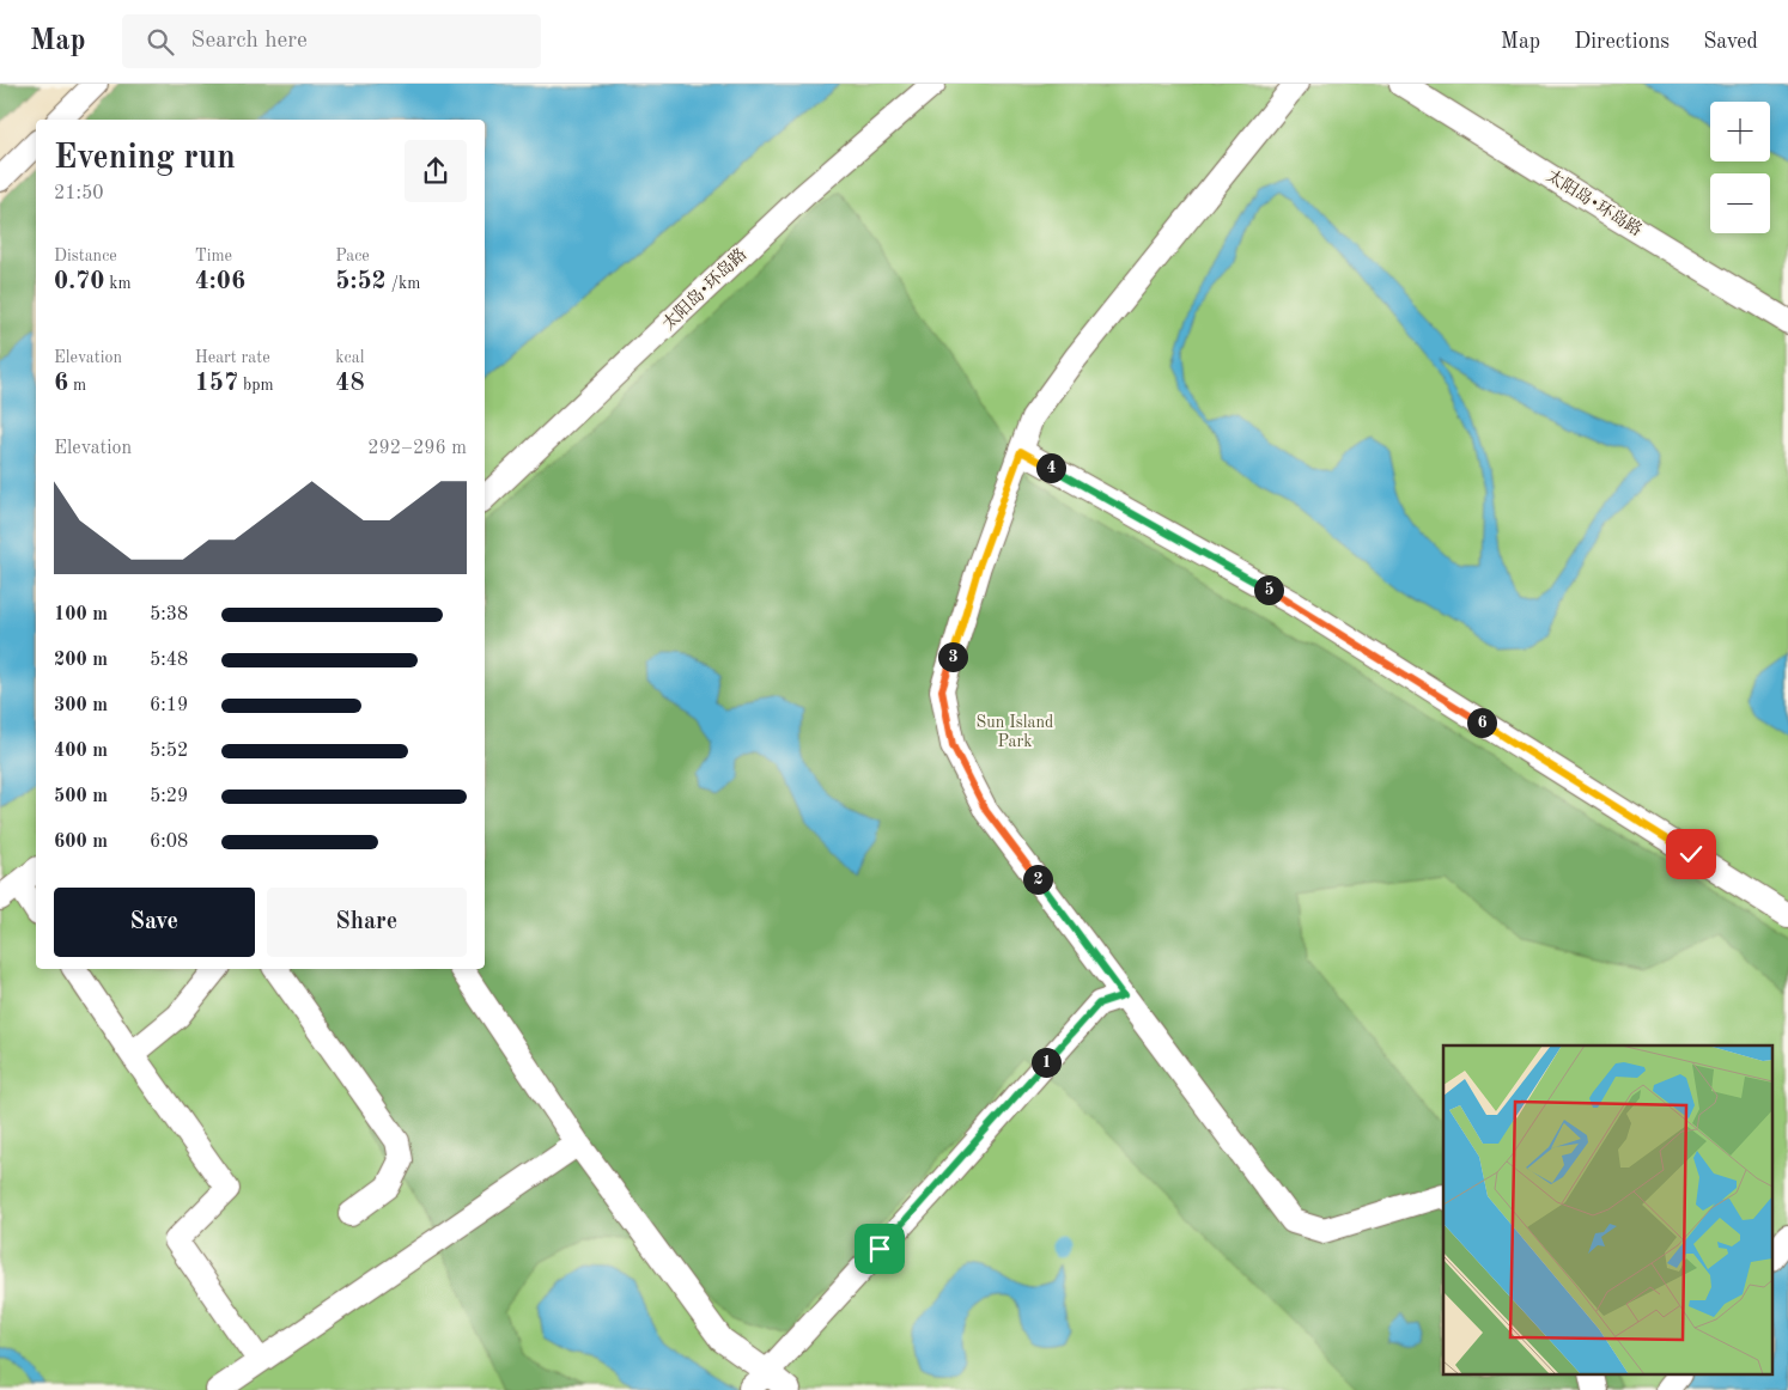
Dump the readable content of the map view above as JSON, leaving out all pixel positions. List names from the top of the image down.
{
  "streets": {
    "street": ["太阳岛•环岛路"]
  },
  "parks": ["Sun Island Park"],
  "page": {
    "header": "Map",
    "search": "Search here",
    "nav": ["Map", "Directions", "Saved"],
    "map_buttons": ["+", "−"],
    "heading": ["Evening run", "21:50"],
    "stats": [
      ["Distance", "0.70 km"],
      ["Time", "4:06"],
      ["Pace", "5:52 /km"],
      ["Elevation", "6 m"],
      ["Heart rate", "157 bpm"],
      ["kcal", "48"]
    ],
    "chart": ["Elevation", "292–296 m"],
    "pins": [
      "4",
      "5",
      "3",
      "6",
      "2",
      "1"
    ],
    "list": [
      {
        "name": "100 m",
        "note": "5:38"
      },
      {
        "name": "200 m",
        "note": "5:48"
      },
      {
        "name": "300 m",
        "note": "6:19"
      },
      {
        "name": "400 m",
        "note": "5:52"
      },
      {
        "name": "500 m",
        "note": "5:29"
      },
      {
        "name": "600 m",
        "note": "6:08"
      }
    ],
    "buttons": ["Save", "Share"]
  }
}
